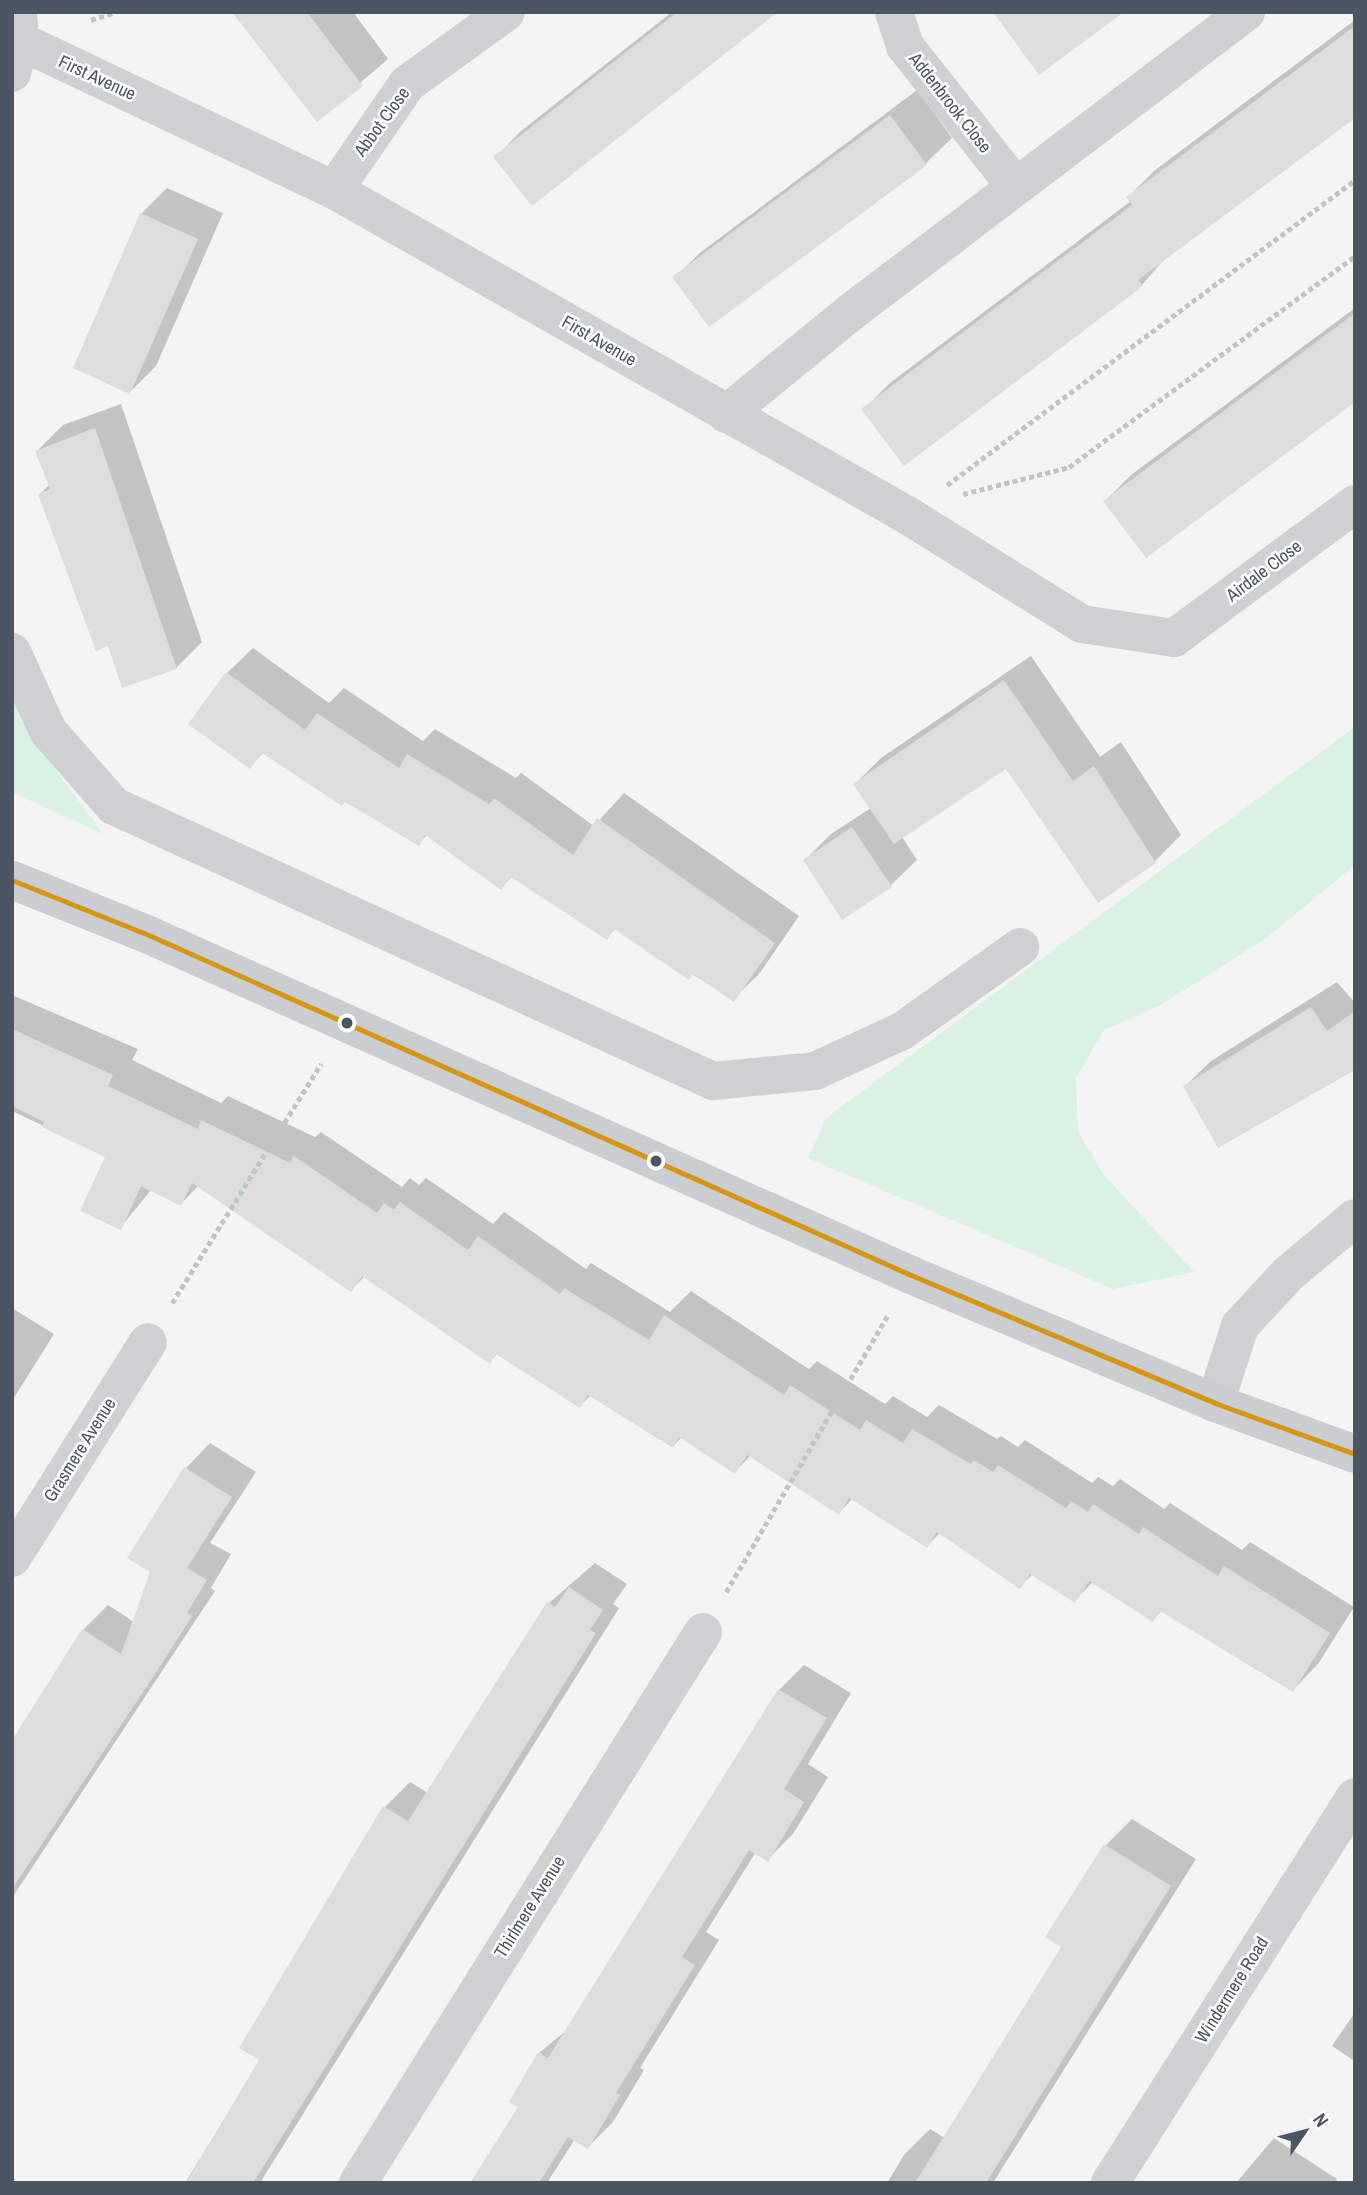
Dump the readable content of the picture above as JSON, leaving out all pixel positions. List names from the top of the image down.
{
  "streets": {
    "street": [
      "First Avenue",
      "Addenbrook Close",
      "Abbot Close",
      "Airdale Close",
      "Grasmere Avenue",
      "Thirlmere Avenue",
      "Windermere Road"
    ]
  },
  "crossings": [
    ["First Avenue", "Abbot Close"],
    ["First Avenue", "Airdale Close"]
  ],
  "north": "top right"
}
